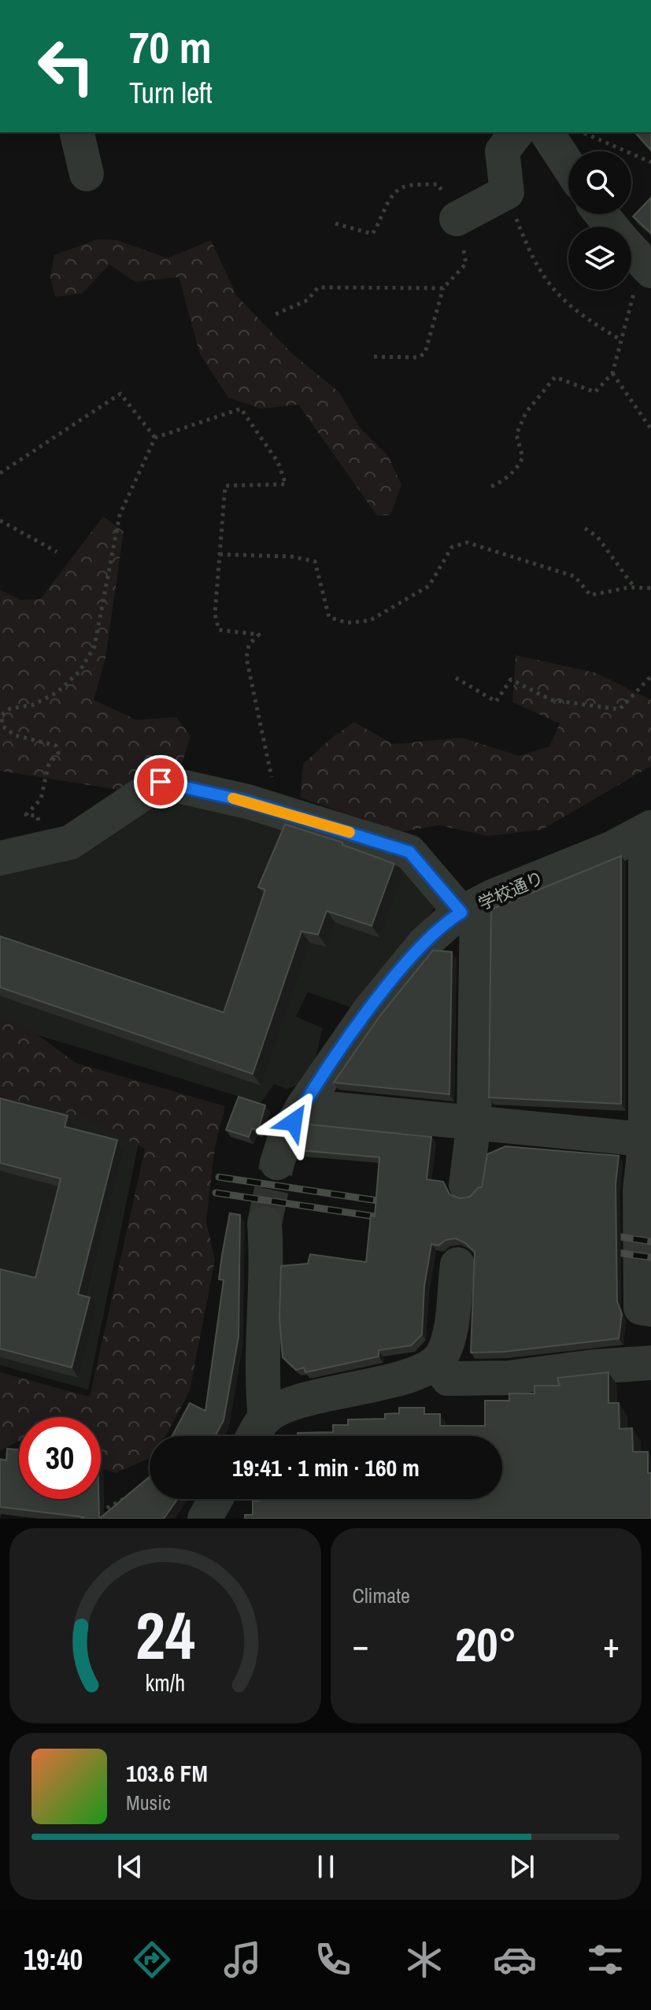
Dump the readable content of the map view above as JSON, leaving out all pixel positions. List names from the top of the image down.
{
  "streets": {
    "street": ["学校通り"]
  },
  "page": {
    "turn": ["70 m", "Turn left"],
    "limit": "30",
    "trip": "19:41 · 1 min · 160 m",
    "tile": "Climate",
    "heat": ["−", "20°", "+"],
    "song": ["103.6 FM", "Music"],
    "tabs": "19:40",
    "gauge": ["24", "km/h"]
  }
}
